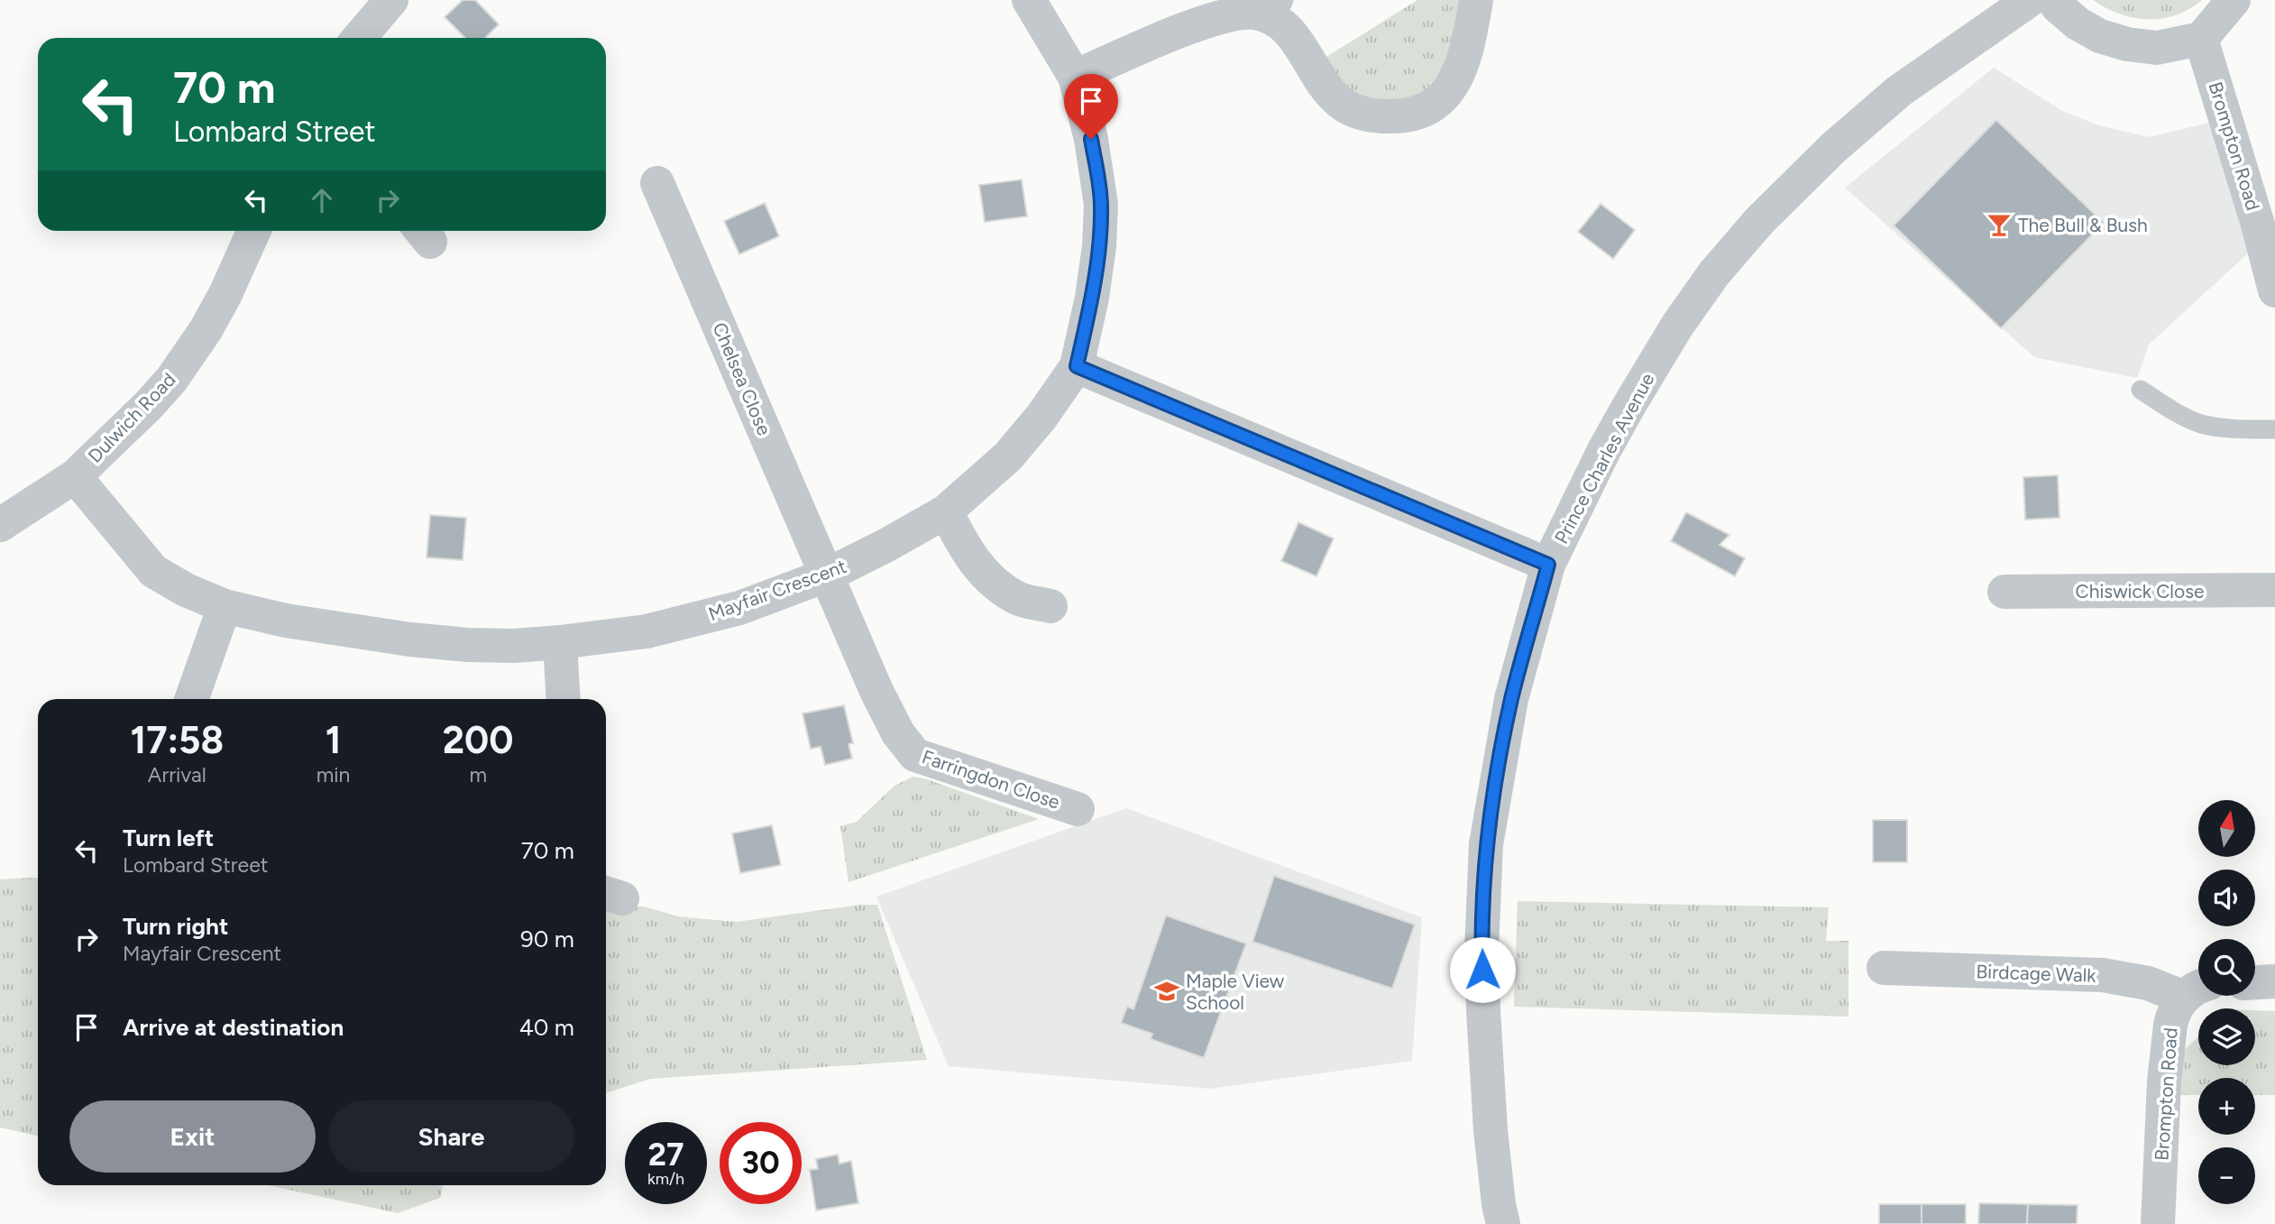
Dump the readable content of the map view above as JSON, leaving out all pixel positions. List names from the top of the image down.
{
  "streets": {
    "street": [
      "Brompton Road",
      "Chelsea Close",
      "Dulwich Road",
      "Prince Charles Avenue",
      "Mayfair Crescent",
      "Chiswick Close",
      "Farringdon Close",
      "Birdcage Walk"
    ]
  },
  "crossings": [
    ["Brompton Road", "Birdcage Walk"],
    ["Chelsea Close", "Mayfair Crescent"],
    ["Chelsea Close", "Farringdon Close"],
    ["Dulwich Road", "Mayfair Crescent"],
    ["Mayfair Crescent", "Farringdon Close"]
  ],
  "places": {
    "bar": ["The Bull & Bush"],
    "school or university": ["Maple View School"]
  },
  "north": "top",
  "page": {
    "turn": ["70 m", "Lombard Street"],
    "eta": [
      "17:58",
      "Arrival",
      "1",
      "min",
      "200",
      "m"
    ],
    "map_buttons": ["+", "−"],
    "list": [
      {
        "name": "Turn left",
        "note": "Lombard Street",
        "value": "70 m"
      },
      {
        "name": "Turn right",
        "note": "Mayfair Crescent",
        "value": "90 m"
      },
      {
        "name": "Arrive at destination",
        "value": "40 m"
      }
    ],
    "buttons": ["Exit", "Share"],
    "speed": "27 km/h",
    "limit": "30"
  }
}
